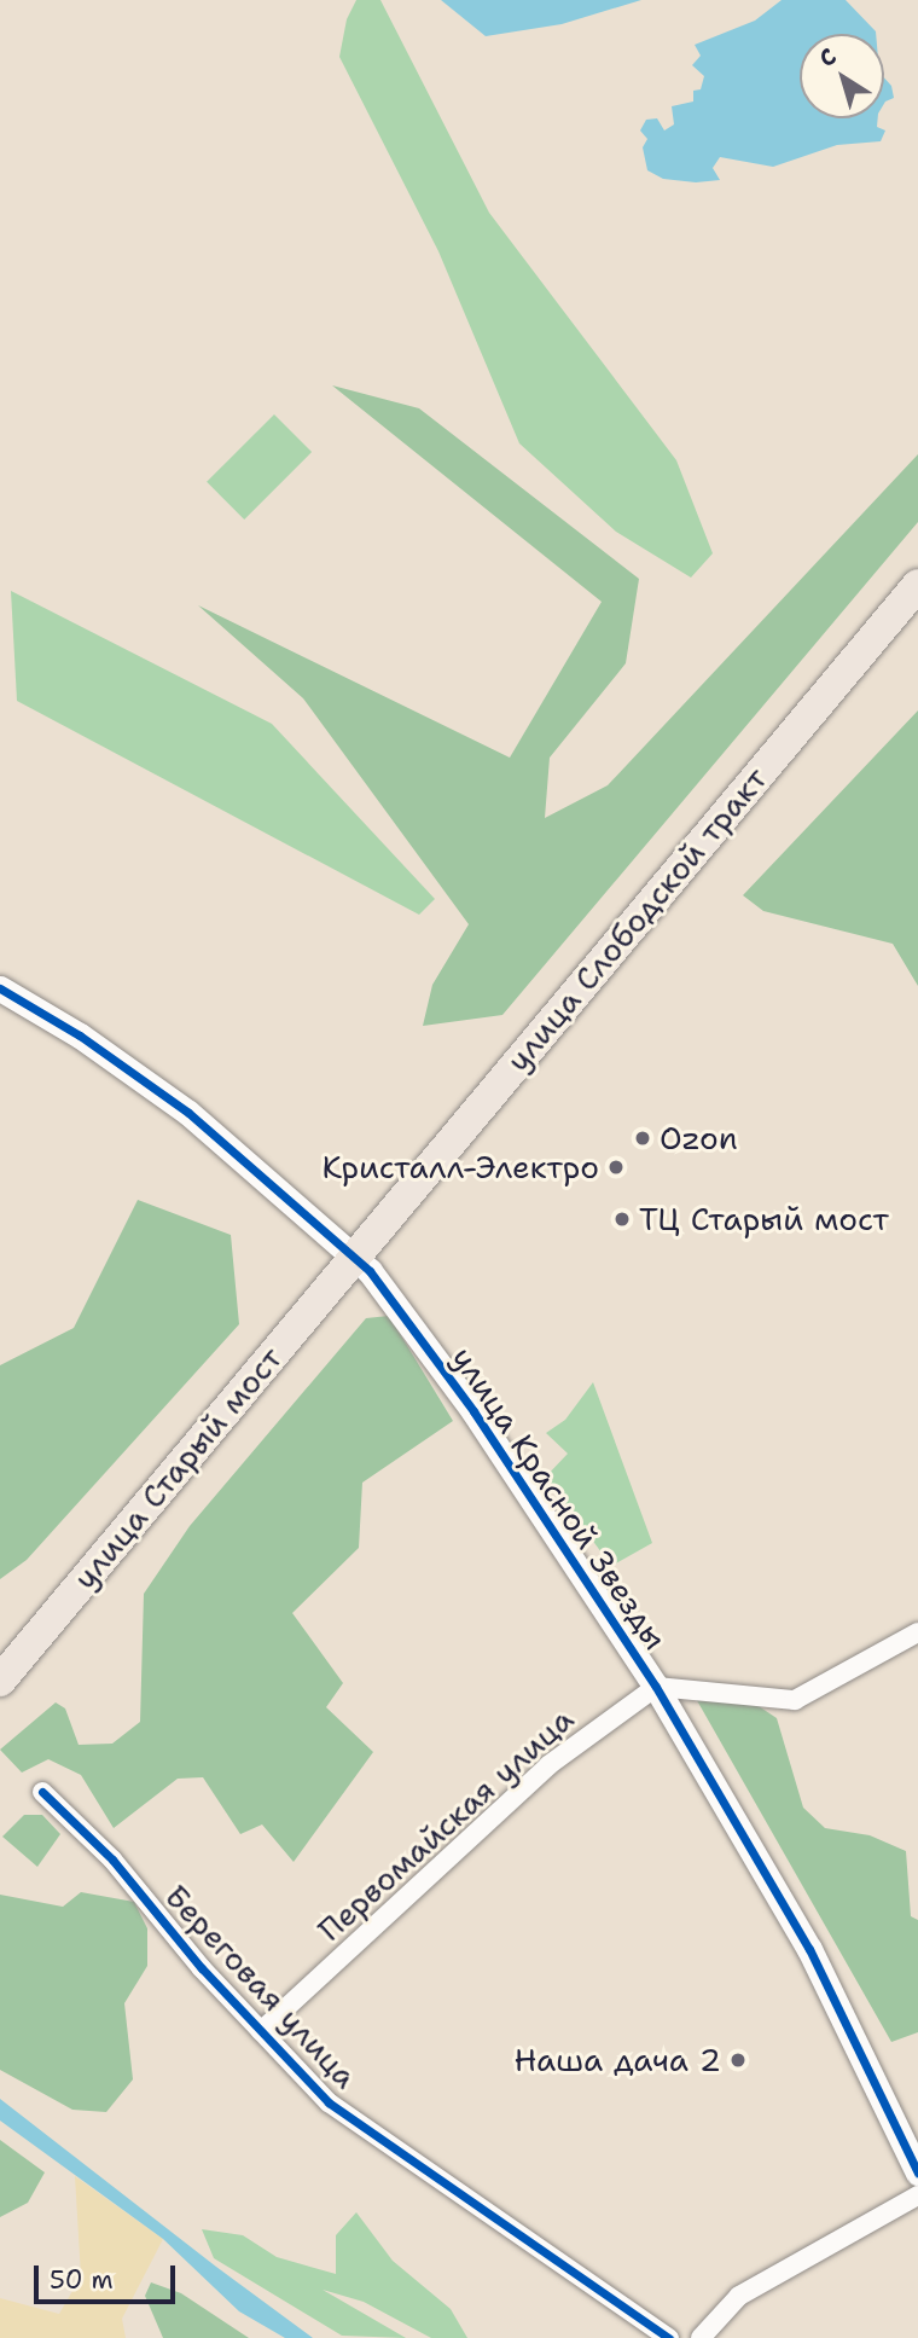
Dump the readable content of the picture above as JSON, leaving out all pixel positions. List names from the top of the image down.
{
  "streets": {
    "main road": ["улица Слободской тракт", "улица Старый мост"],
    "street": ["улица Красной Звезды", "Первомайская улица", "Береговая улица"]
  },
  "crossings": [
    ["улица Слободской тракт", "улица Старый мост"],
    ["улица Слободской тракт", "улица Красной Звезды"],
    ["улица Старый мост", "улица Красной Звезды"],
    ["улица Красной Звезды", "Первомайская улица"],
    ["Первомайская улица", "Береговая улица"]
  ],
  "places": [
    "Ozon",
    "Кристалл-Электро",
    "ТЦ Старый мост",
    "Наша дача 2"
  ],
  "scale_bar": "50 m",
  "north": "top left"
}
